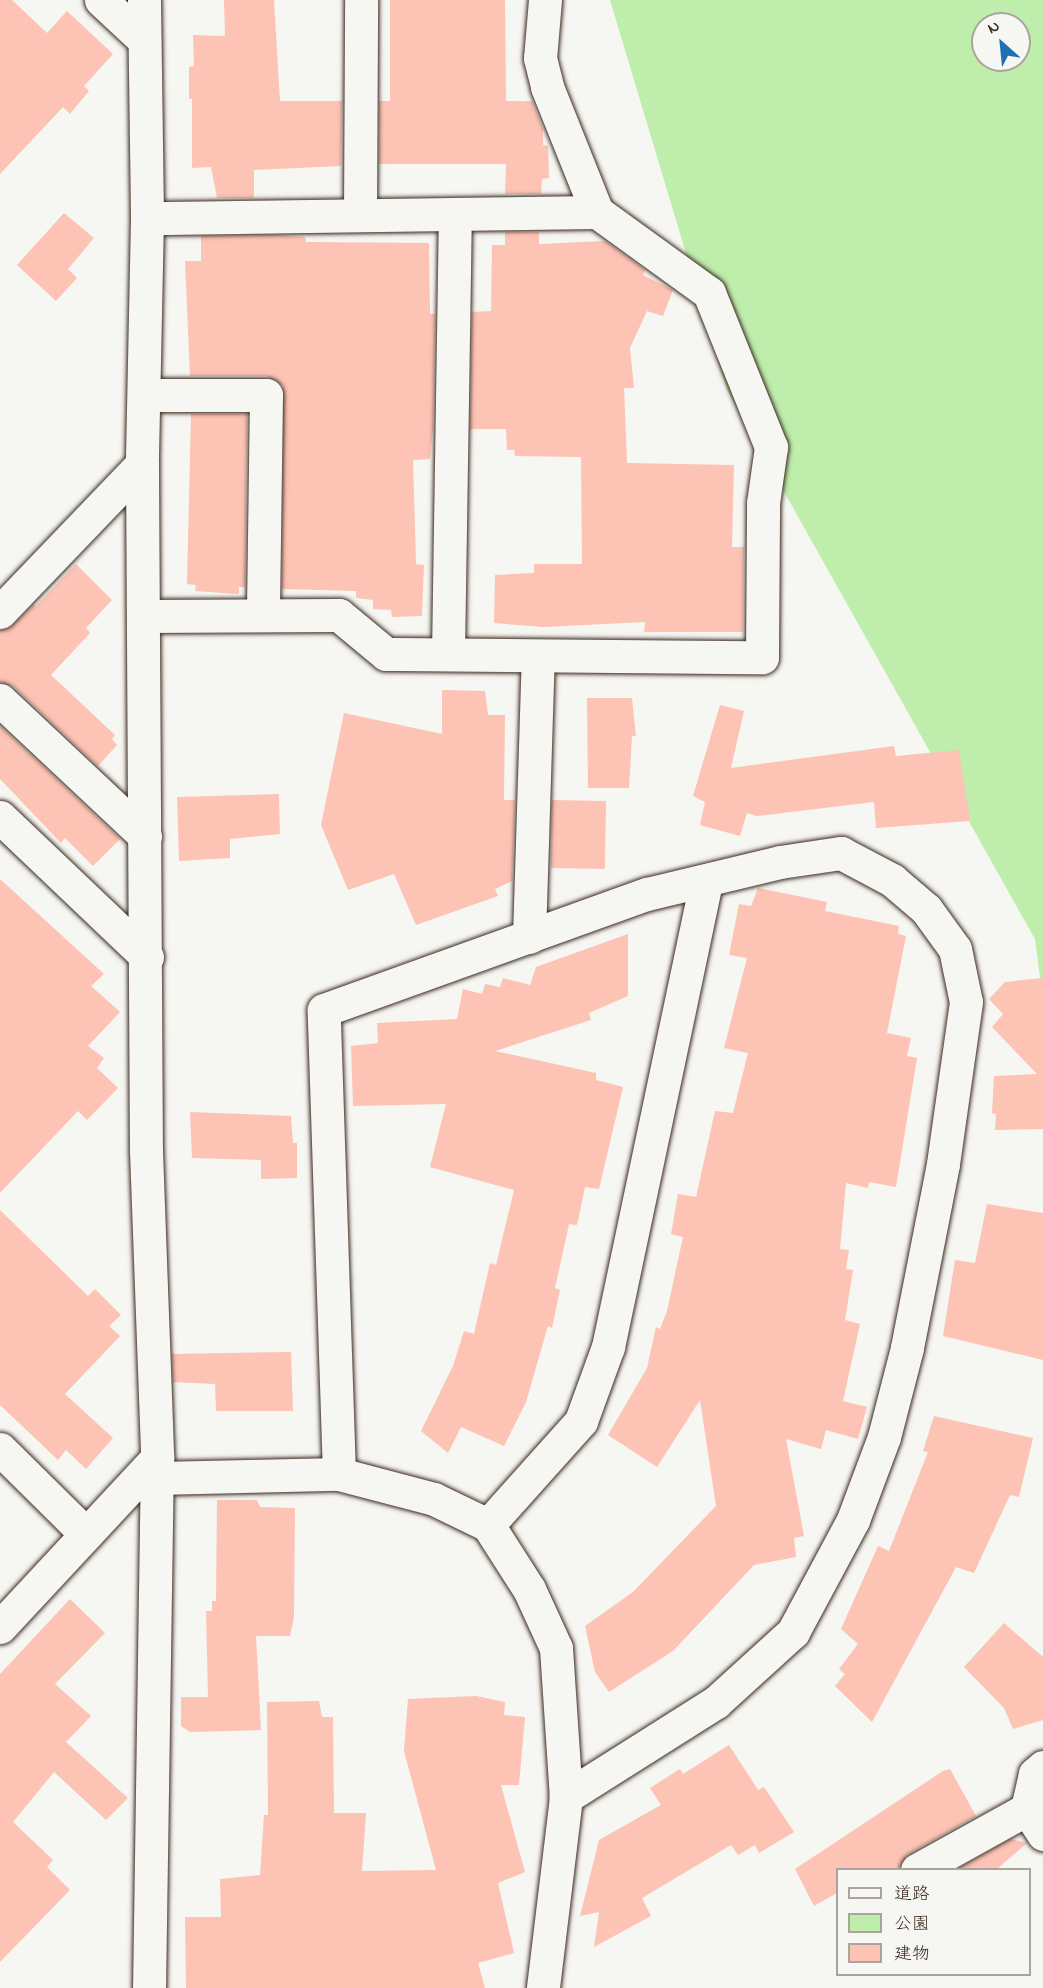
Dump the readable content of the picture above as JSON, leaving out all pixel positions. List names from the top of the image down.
{
  "legend": ["道路", "公園", "建物"],
  "north": "top left"
}
